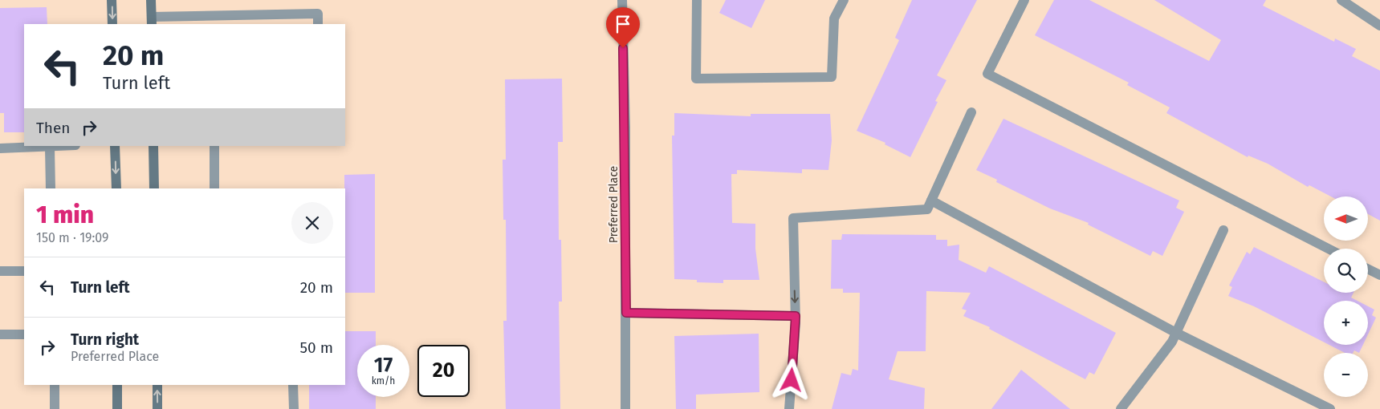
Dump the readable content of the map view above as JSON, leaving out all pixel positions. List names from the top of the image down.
{
  "streets": {
    "street": ["Preferred Place"]
  },
  "north": "left",
  "page": {
    "turn": ["20 m", "Turn left"],
    "then": "Then",
    "heading": ["1 min", "150 m · 19:09"],
    "map_buttons": ["+", "−"],
    "list": [
      {
        "name": "Turn left",
        "value": "20 m"
      },
      {
        "name": "Turn right",
        "note": "Preferred Place",
        "value": "50 m"
      }
    ],
    "speed": "17 km/h",
    "limit": "20"
  }
}
